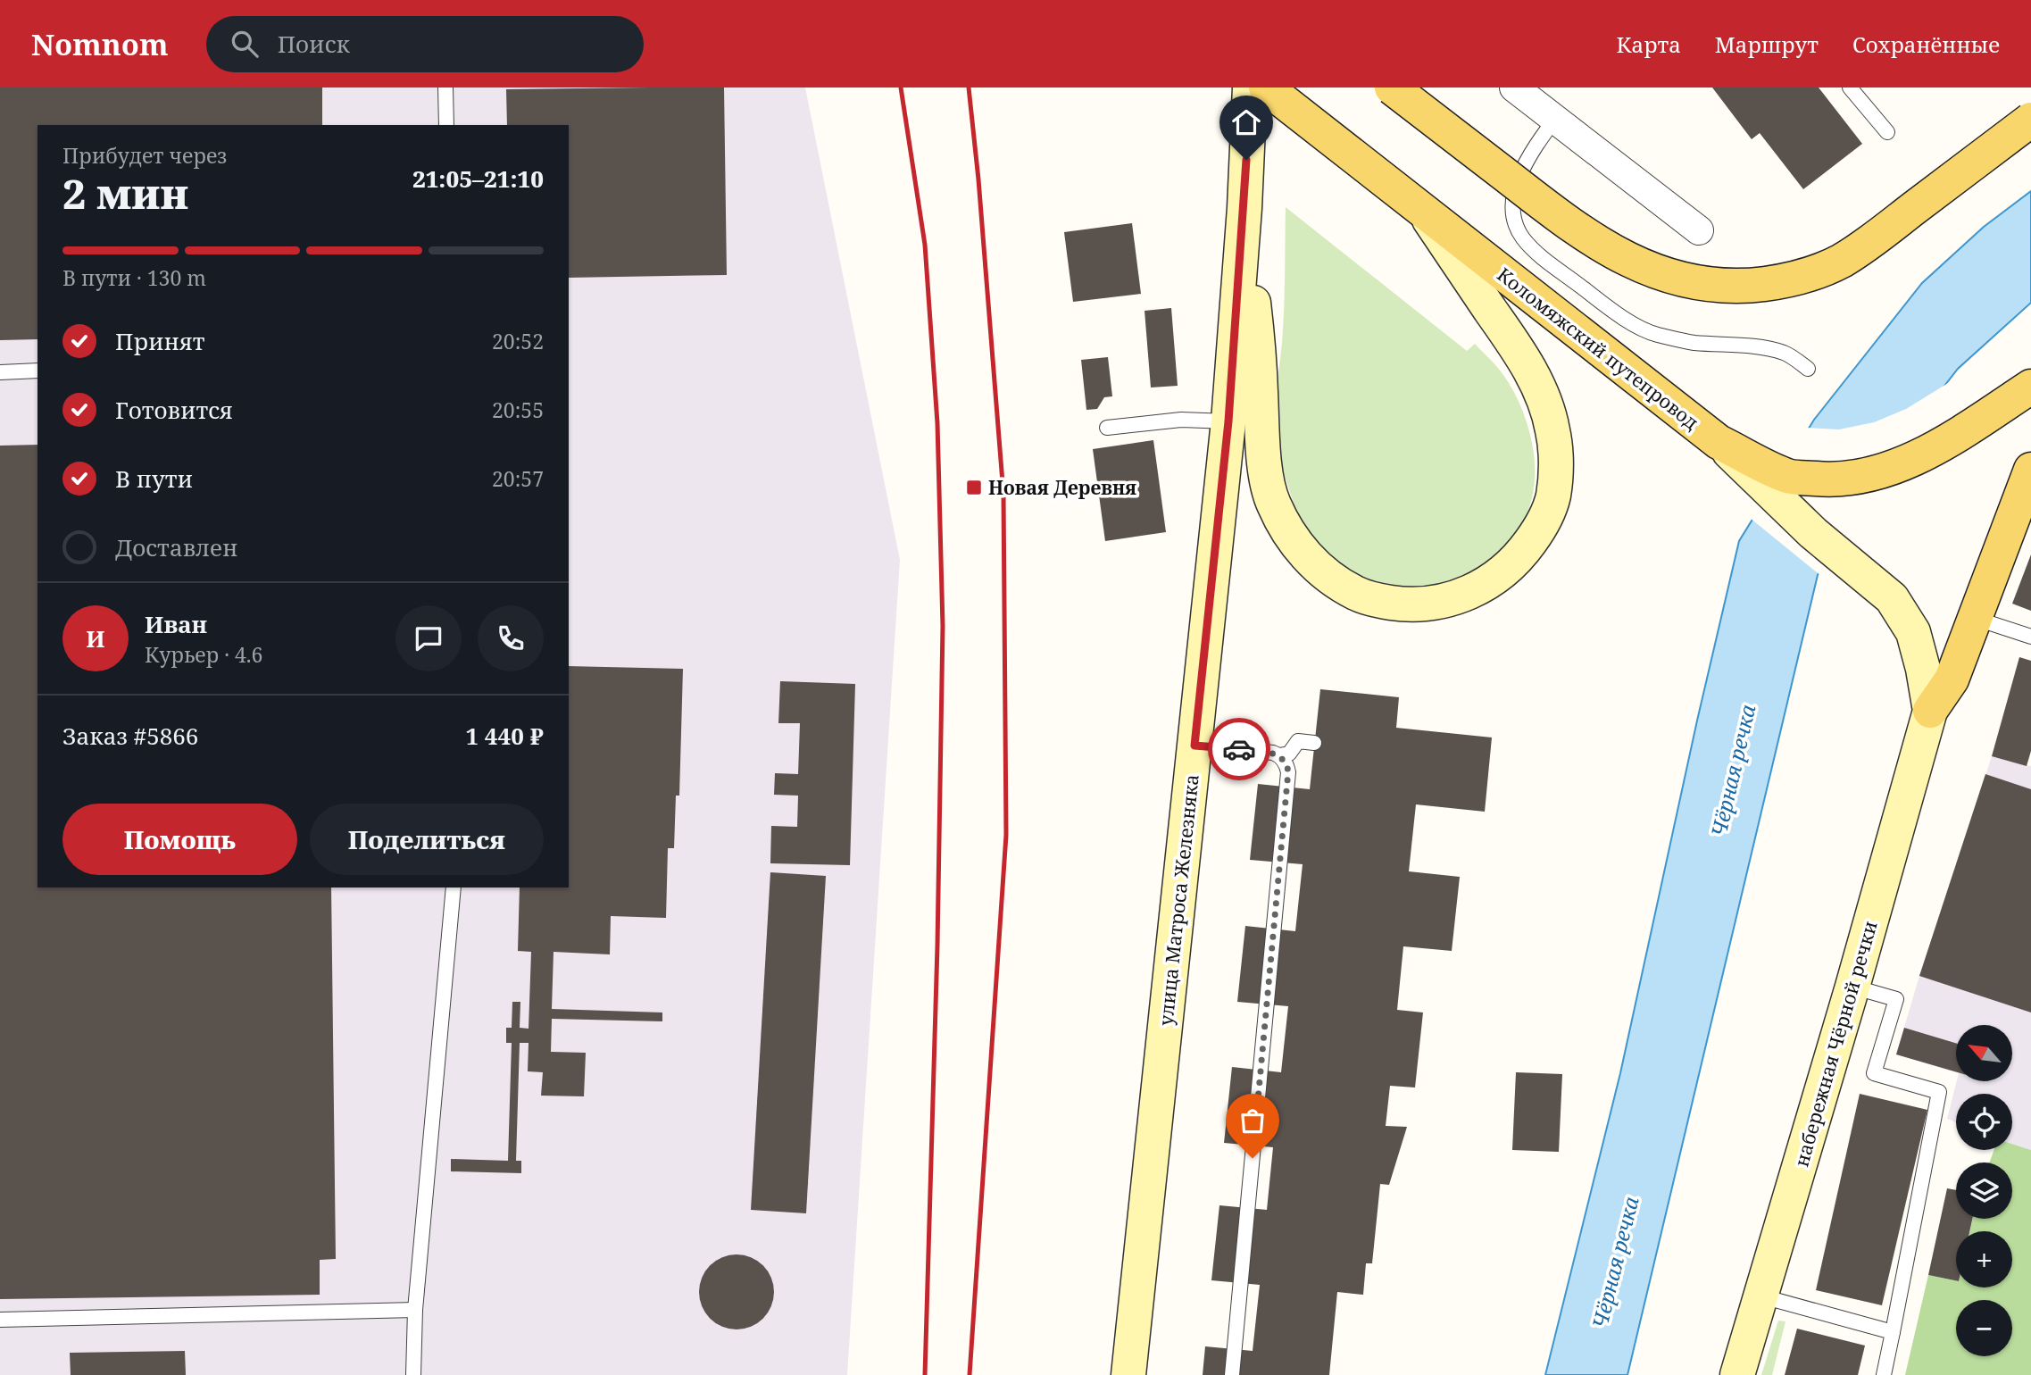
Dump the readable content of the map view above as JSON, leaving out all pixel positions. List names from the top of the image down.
{
  "streets": {
    "main road": ["Коломяжский путепровод"],
    "street": ["улица Матроса Железняка", "набережная Чёрной речки"]
  },
  "water": ["Чёрная речка"],
  "places": {
    "transit": ["Новая Деревня"]
  },
  "north": "top left",
  "page": {
    "header": "Nomnom",
    "search": "Поиск",
    "nav": ["Карта", "Маршрут", "Сохранённые"],
    "heading": ["2 мин", "Прибудет через", "21:05–21:10"],
    "panel": [
      "Иван",
      "Курьер · 4.6",
      "Заказ #5866",
      "1 440 ₽"
    ],
    "bar": "В пути · 130 m",
    "list": [
      ["Принят", "20:52"],
      ["Готовится", "20:55"],
      ["В пути", "20:57"],
      "Доставлен"
    ],
    "round": "И",
    "buttons": ["Помощь", "Поделиться"],
    "map_buttons": ["+", "−"]
  }
}
